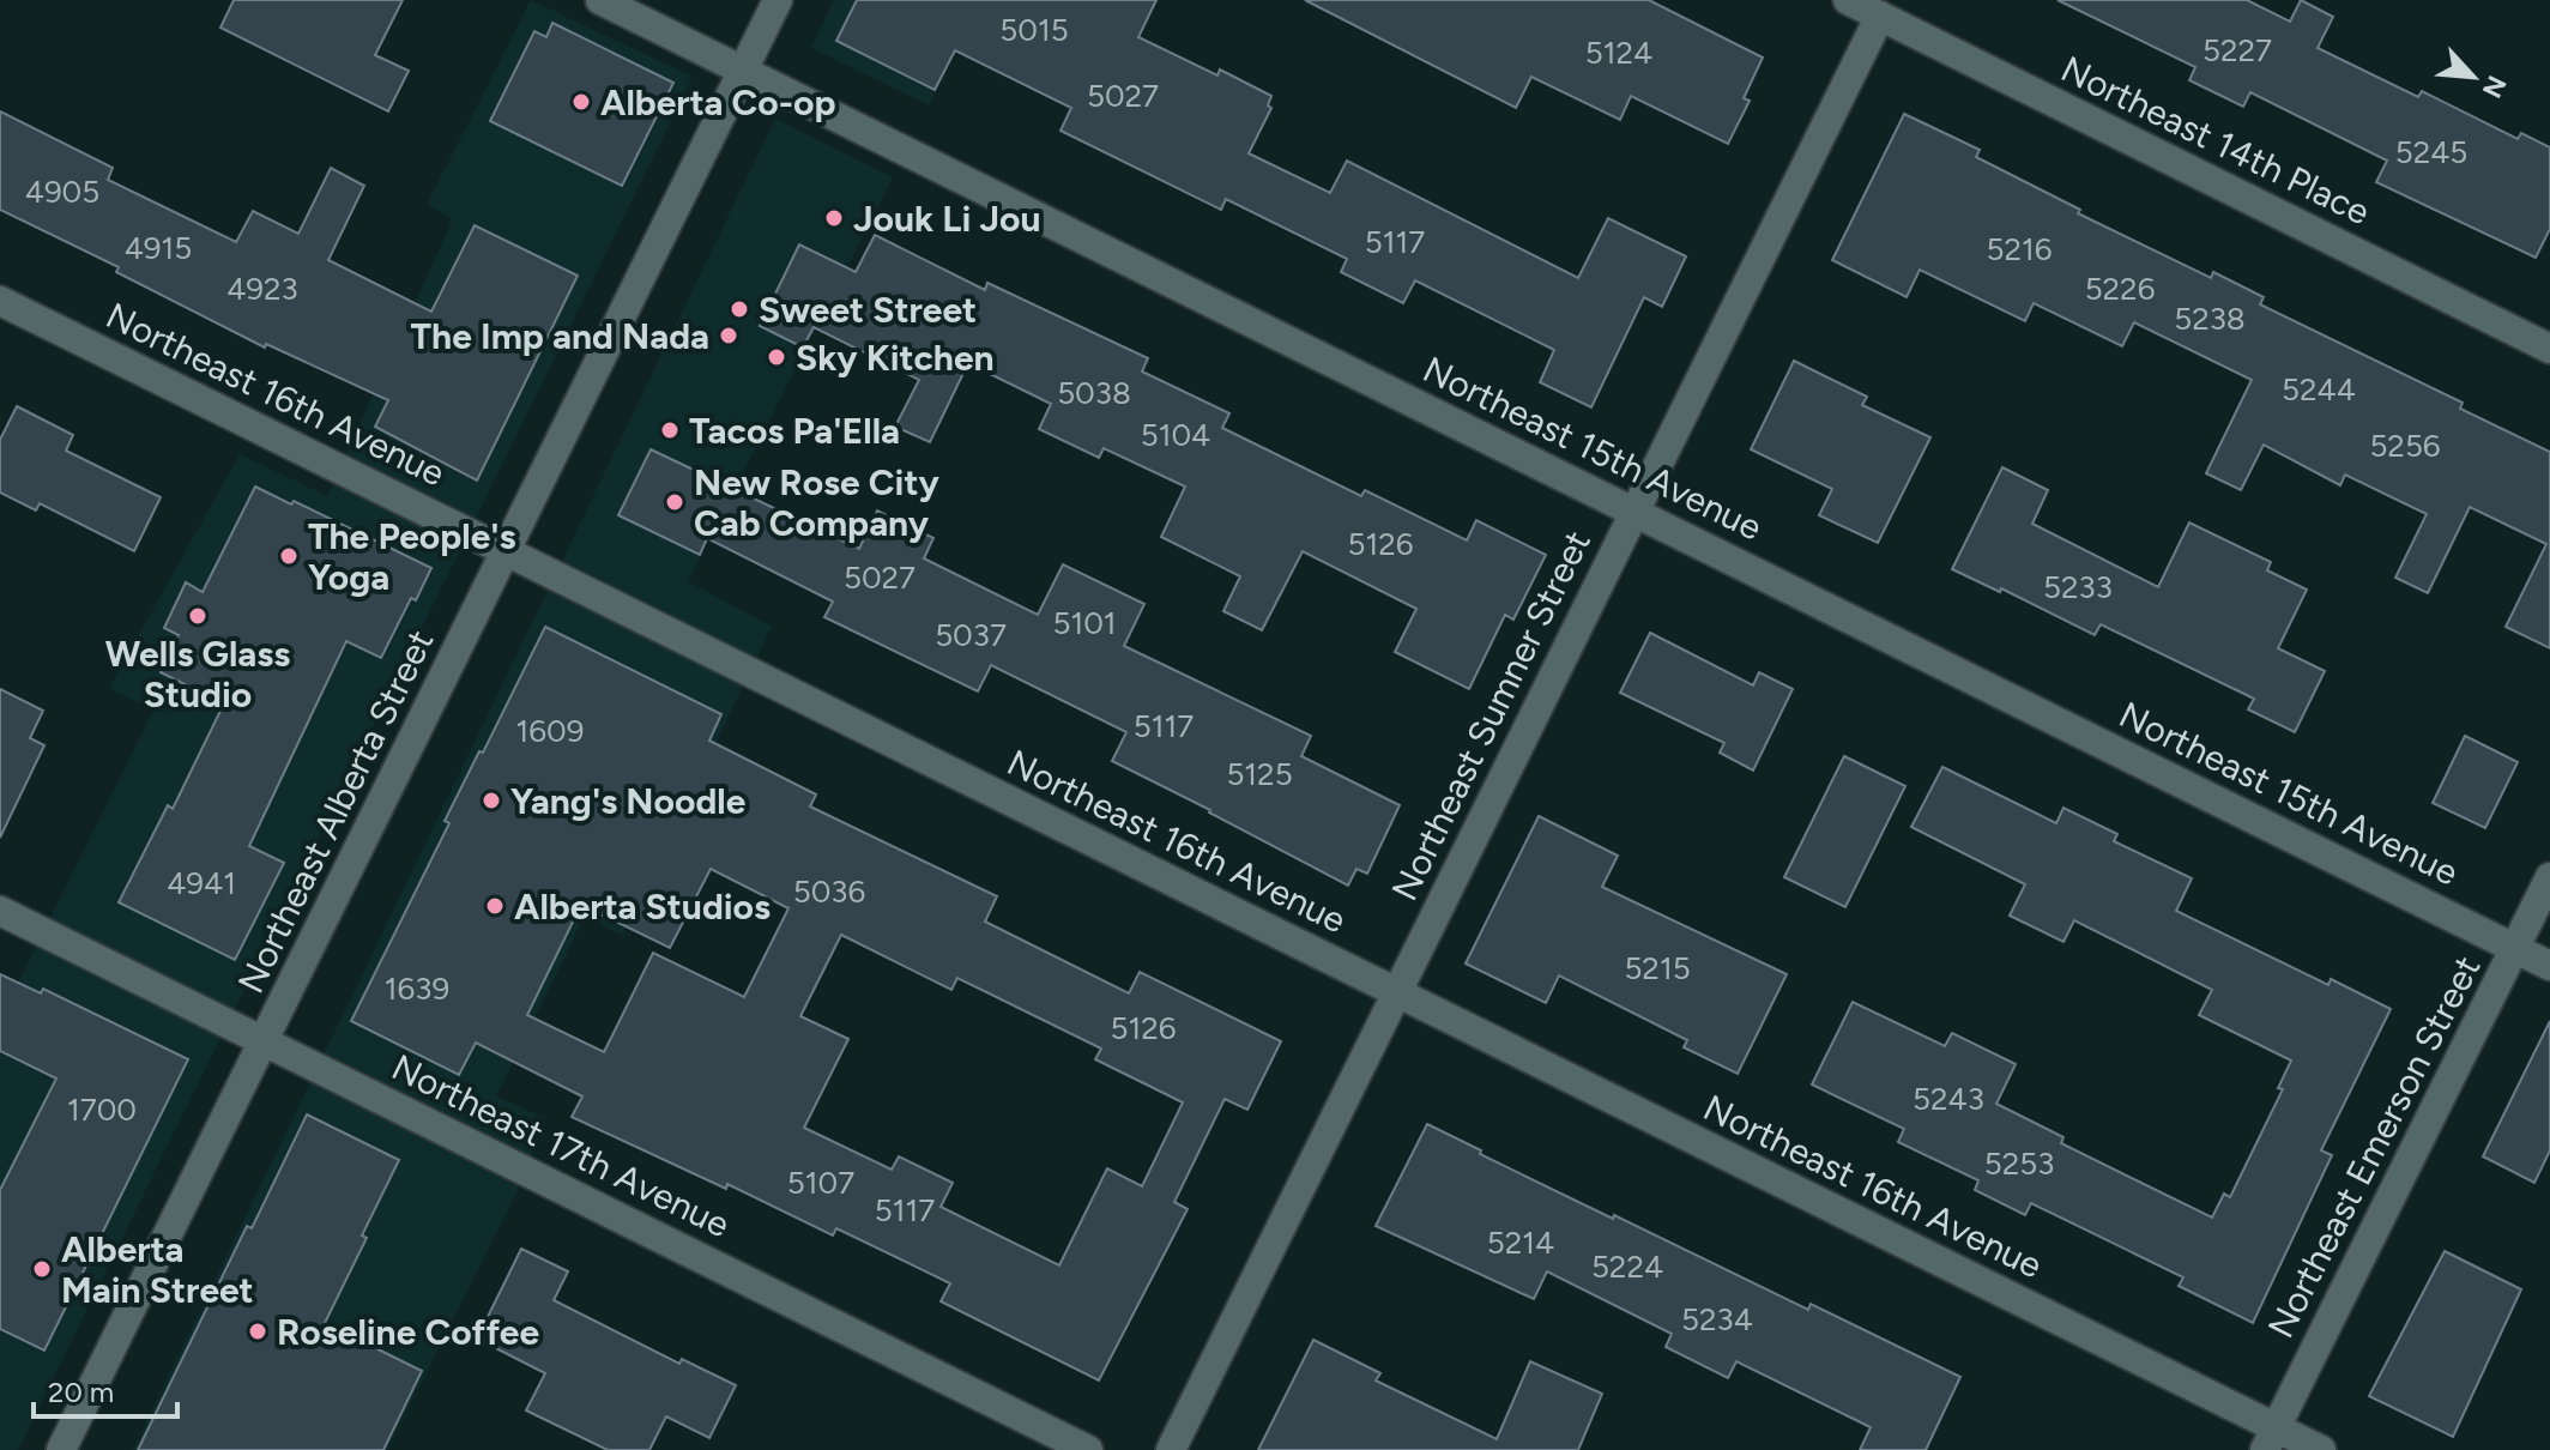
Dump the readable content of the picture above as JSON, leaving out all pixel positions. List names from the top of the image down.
{
  "streets": {
    "street": [
      "Northeast 14th Place",
      "Northeast 16th Avenue",
      "Northeast 15th Avenue",
      "Northeast Sumner Street",
      "Northeast Alberta Street",
      "Northeast 17th Avenue",
      "Northeast Emerson Street"
    ]
  },
  "crossings": [
    ["Northeast 14th Place", "Northeast Sumner Street"],
    ["Northeast 16th Avenue", "Northeast Sumner Street"],
    ["Northeast 16th Avenue", "Northeast Alberta Street"],
    ["Northeast 16th Avenue", "Northeast Emerson Street"],
    ["Northeast 15th Avenue", "Northeast Sumner Street"],
    ["Northeast 15th Avenue", "Northeast Alberta Street"],
    ["Northeast 15th Avenue", "Northeast Emerson Street"],
    ["Northeast Alberta Street", "Northeast 17th Avenue"]
  ],
  "places": [
    "Alberta Co-op",
    "Jouk Li Jou",
    "Sweet Street",
    "The Imp and Nada",
    "Sky Kitchen",
    "Tacos Pa'Ella",
    "New Rose City Cab Company",
    "The People's Yoga",
    "Wells Glass Studio",
    "Yang's Noodle",
    "Alberta Studios",
    "Alberta Main Street",
    "Roseline Coffee"
  ],
  "house_numbers": [
    "5015",
    "5227",
    "5124",
    "5027",
    "5245",
    "4905",
    "5117",
    "4915",
    "5216",
    "4923",
    "5226",
    "5238",
    "5244",
    "5038",
    "5104",
    "5256",
    "5126",
    "5027",
    "5233",
    "5101",
    "5037",
    "5117",
    "1609",
    "5125",
    "4941",
    "5036",
    "5215",
    "1639",
    "5126",
    "5243",
    "1700",
    "5253",
    "5107",
    "5117",
    "5214",
    "5224",
    "5234"
  ],
  "scale_bar": "20 m",
  "north": "bottom right"
}
